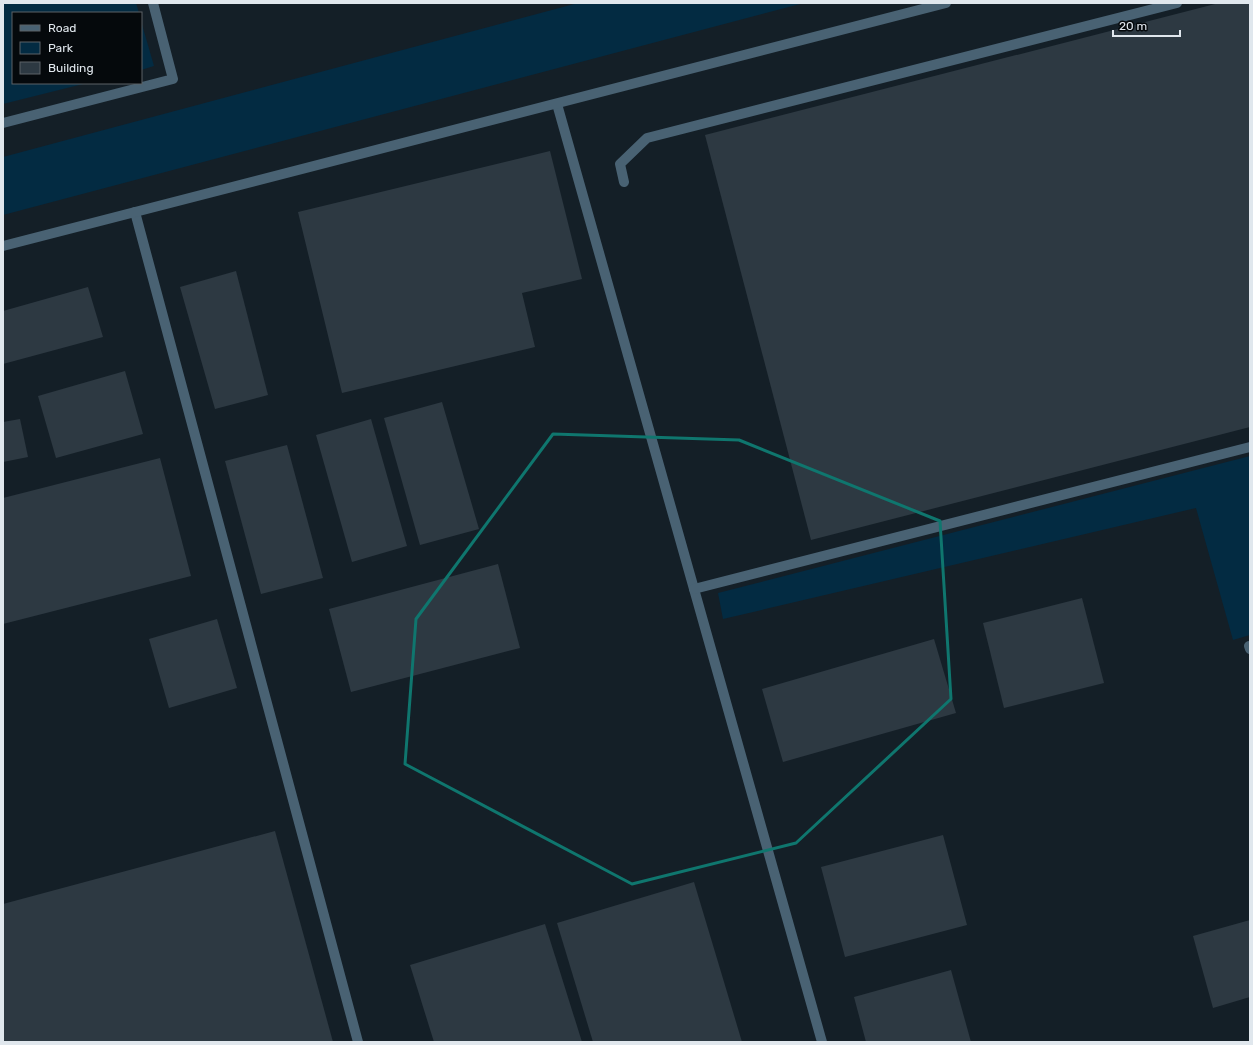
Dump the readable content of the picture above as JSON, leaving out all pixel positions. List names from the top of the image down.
{
  "legend": ["Road", "Park", "Building"],
  "scale_bar": "20 m"
}
